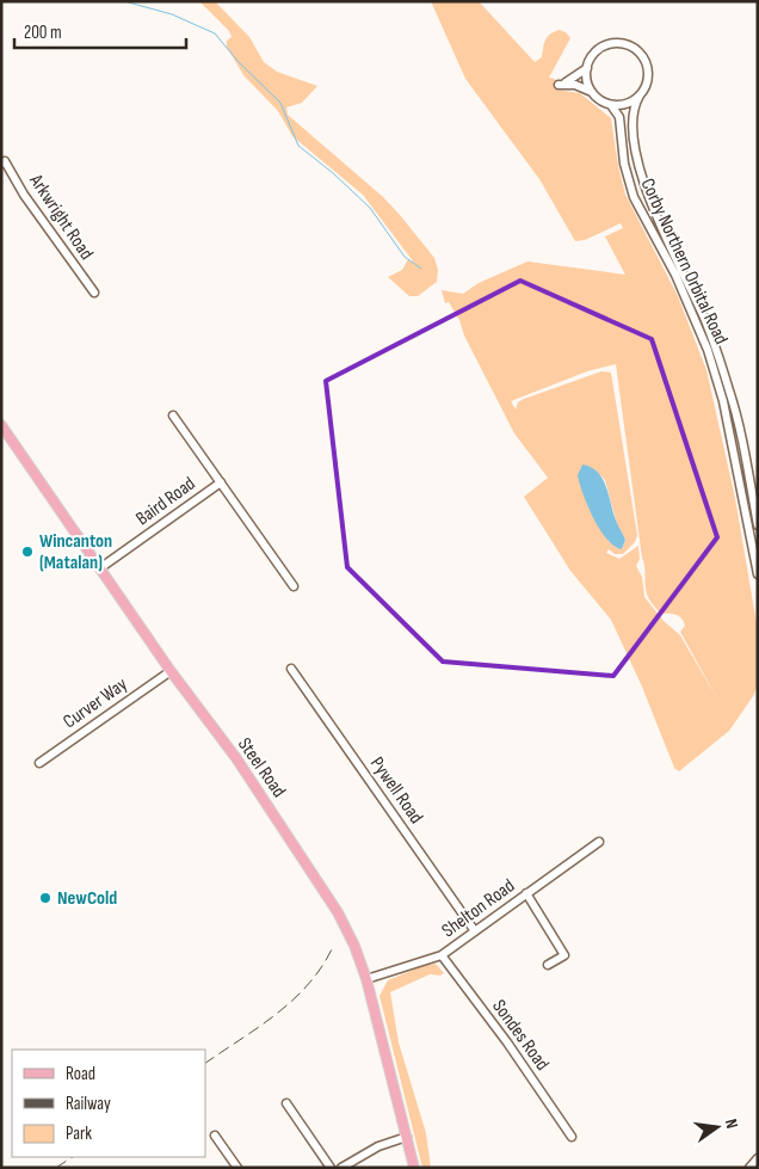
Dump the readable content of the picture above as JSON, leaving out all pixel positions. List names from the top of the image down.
{
  "streets": {
    "main road": ["Steel Road"],
    "street": [
      "Arkwright Road",
      "Corby Northern Orbital Road",
      "Baird Road",
      "Curver Way",
      "Pywell Road",
      "Shelton Road",
      "Sondes Road"
    ]
  },
  "crossings": [
    ["Baird Road", "Steel Road"],
    ["Curver Way", "Steel Road"],
    ["Steel Road", "Shelton Road"],
    ["Pywell Road", "Shelton Road"],
    ["Shelton Road", "Sondes Road"]
  ],
  "places": ["Wincanton (Matalan)", "NewCold"],
  "legend": ["Road", "Railway", "Park"],
  "scale_bar": "200 m",
  "north": "right"
}
